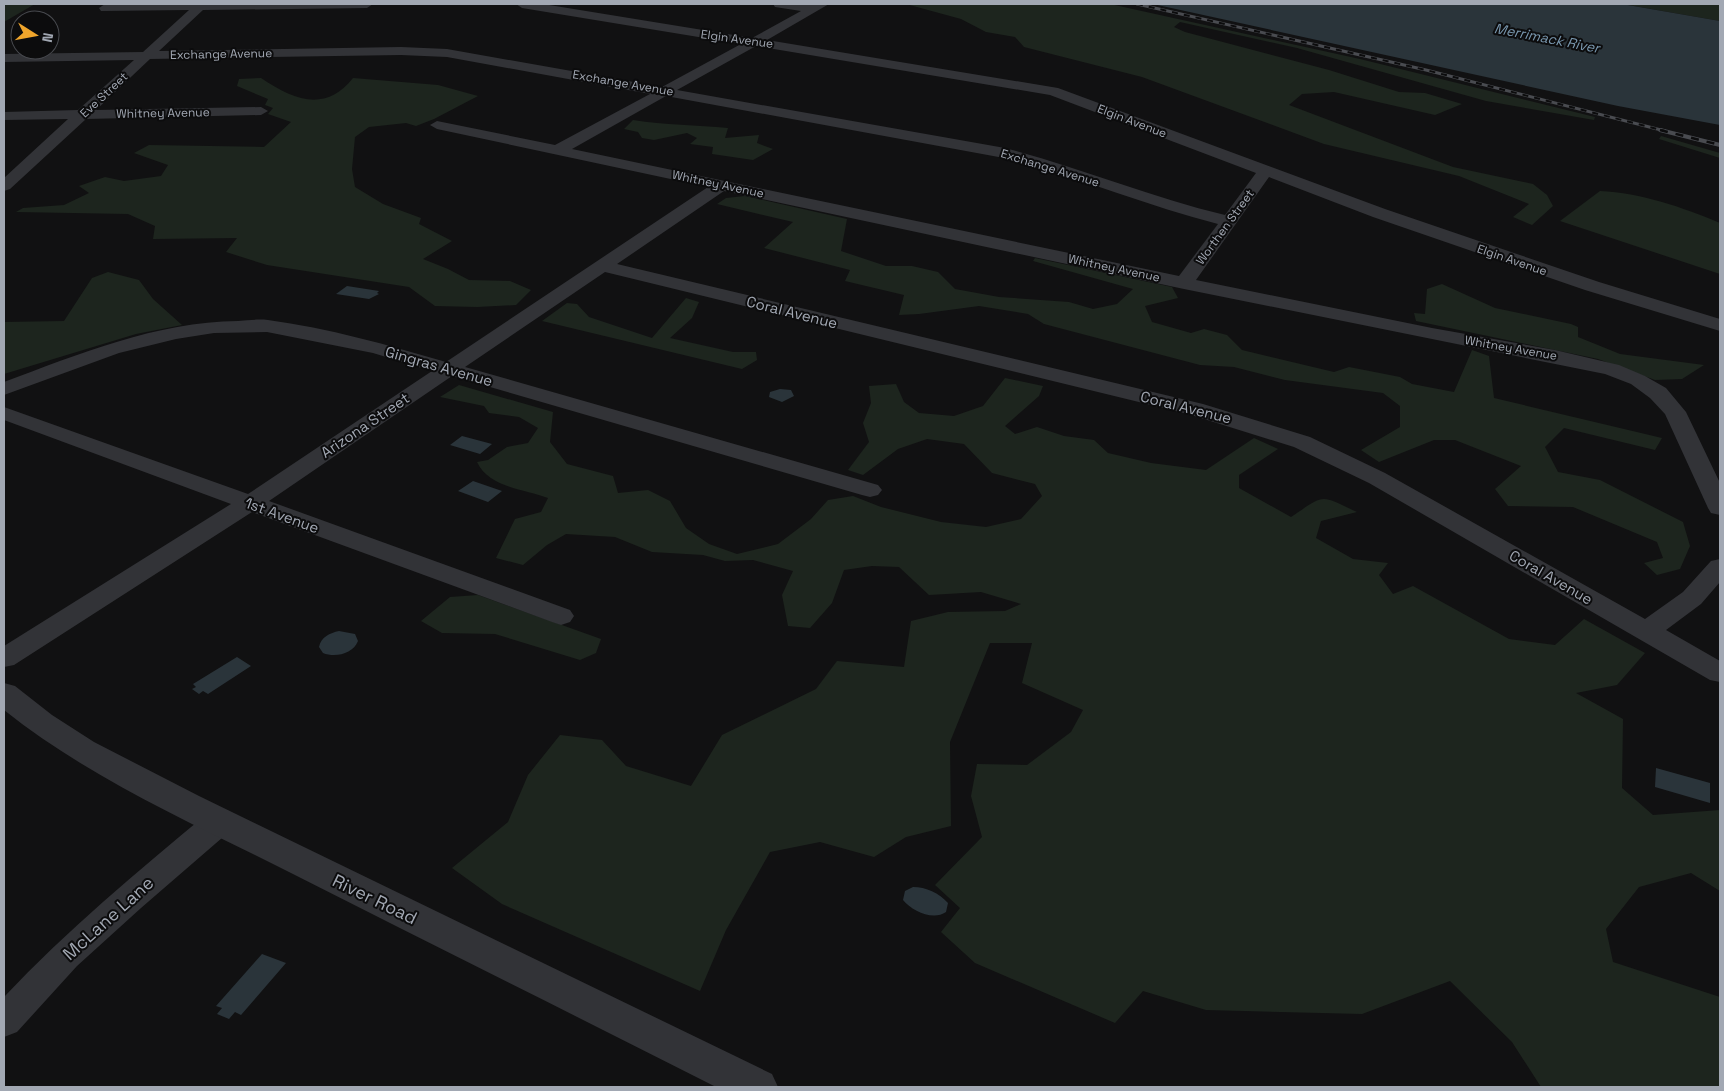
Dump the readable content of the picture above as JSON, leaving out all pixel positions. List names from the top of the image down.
{
  "streets": {
    "street": [
      "Elgin Avenue",
      "Exchange Avenue",
      "Eve Street",
      "Whitney Avenue",
      "Worthen Street",
      "Coral Avenue",
      "Gingras Avenue",
      "Arizona Street",
      "1st Avenue",
      "River Road",
      "McLane Lane"
    ]
  },
  "crossings": [
    ["Elgin Avenue", "Worthen Street"],
    ["Exchange Avenue", "Eve Street"],
    ["Exchange Avenue", "Worthen Street"],
    ["Eve Street", "Whitney Avenue"],
    ["Whitney Avenue", "Worthen Street"],
    ["Whitney Avenue", "Arizona Street"],
    ["Coral Avenue", "Arizona Street"],
    ["Gingras Avenue", "Arizona Street"],
    ["Arizona Street", "1st Avenue"],
    ["River Road", "McLane Lane"]
  ],
  "water": ["Merrimack River"],
  "north": "right"
}
